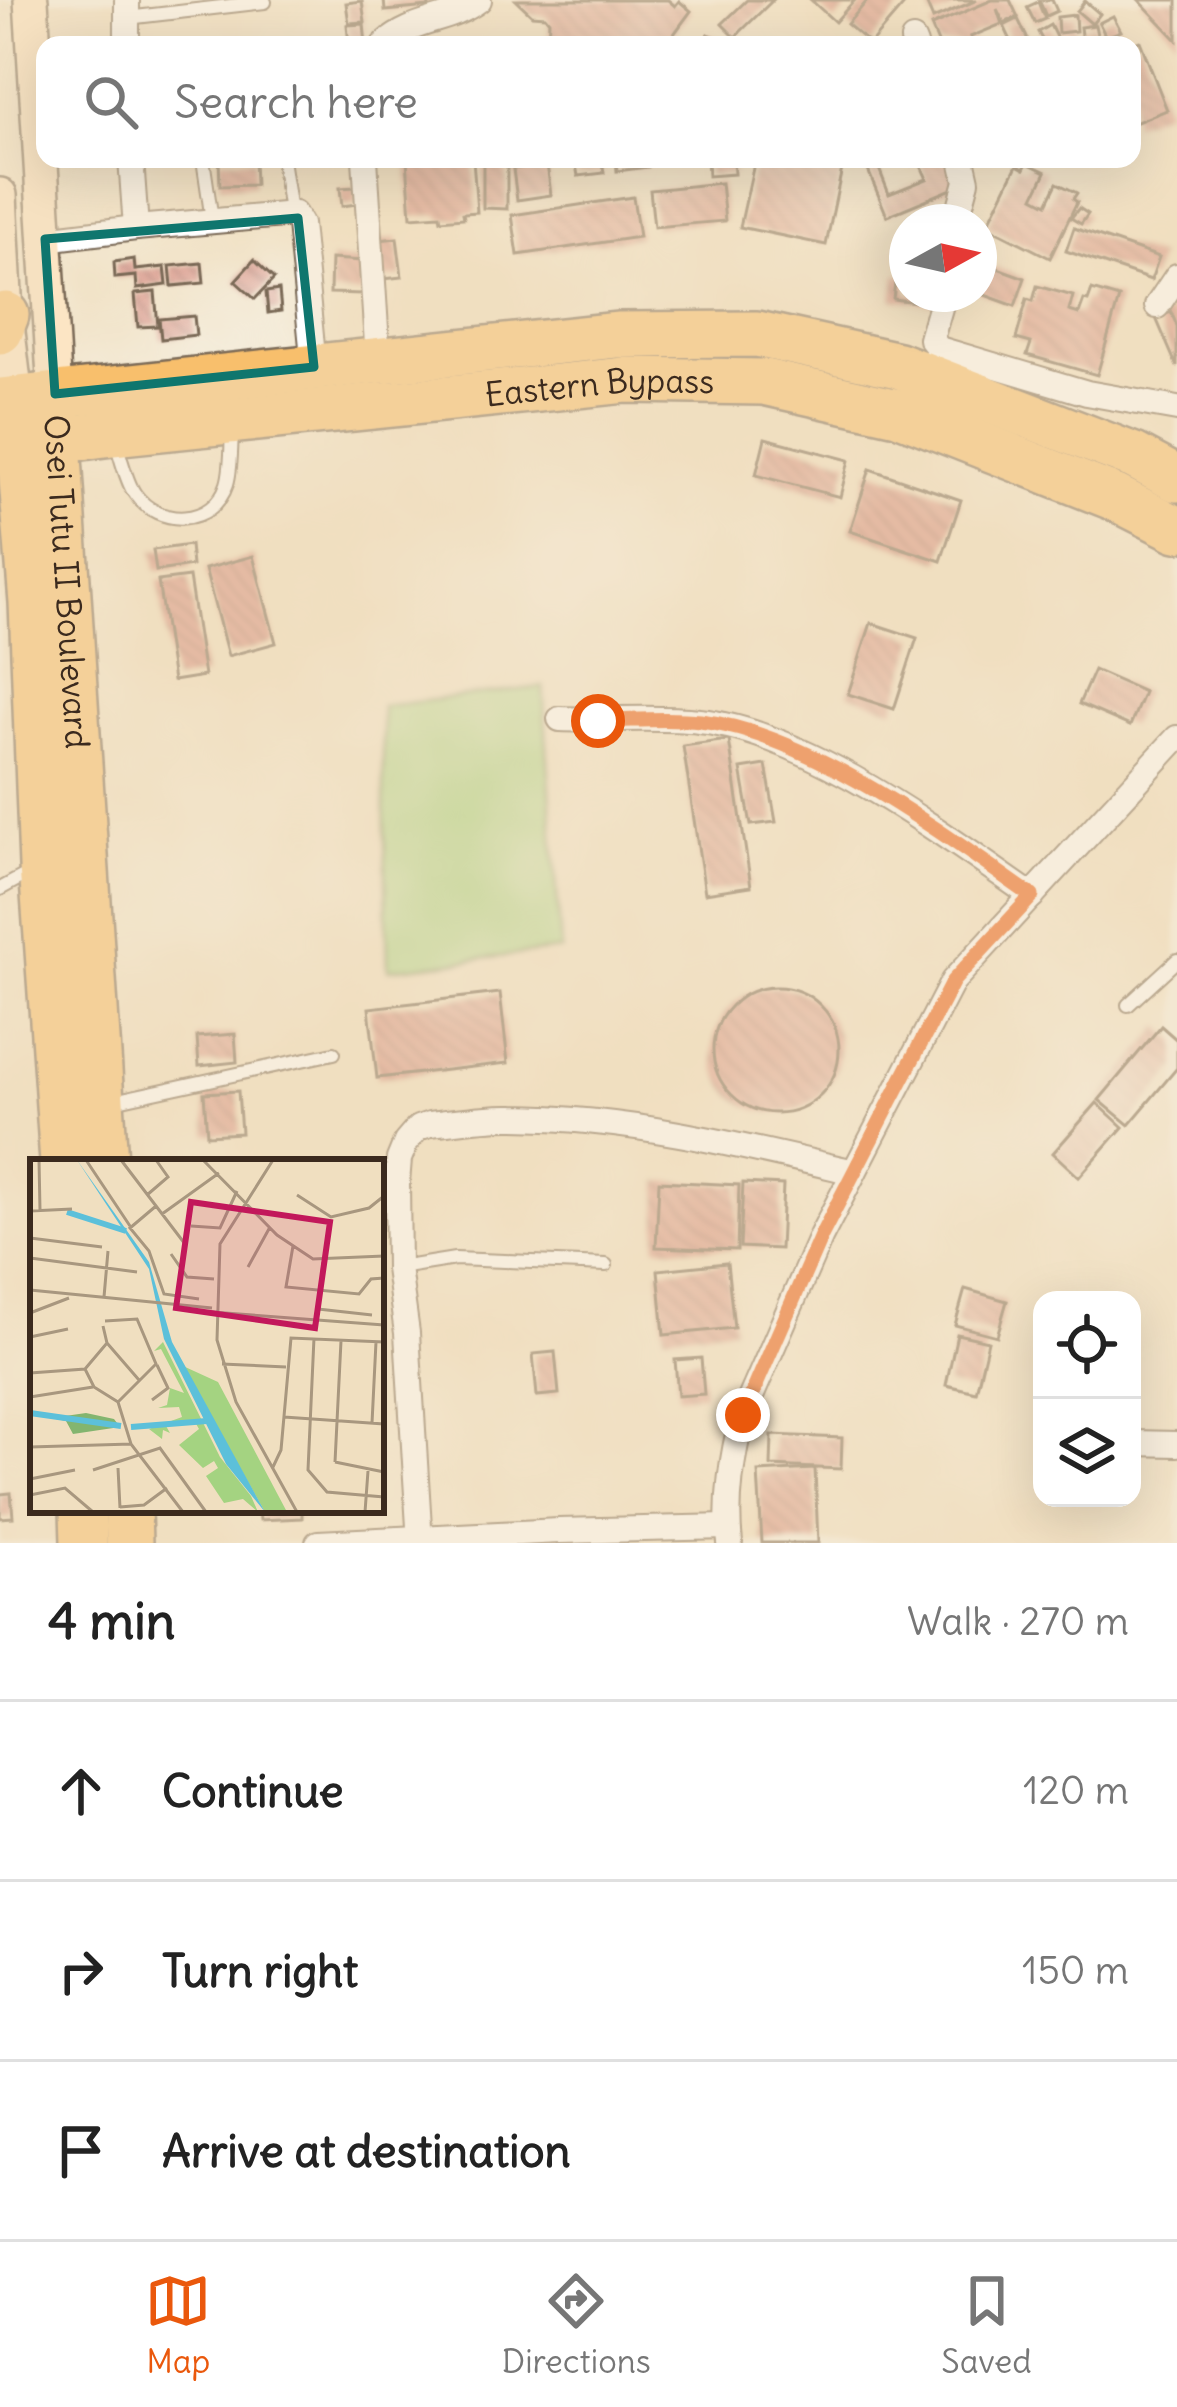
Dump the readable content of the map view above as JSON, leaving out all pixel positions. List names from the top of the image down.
{
  "streets": {
    "highway": ["Eastern Bypass", "Osei Tutu II Boulevard"]
  },
  "crossings": [
    ["Eastern Bypass", "Osei Tutu II Boulevard"]
  ],
  "north": "right",
  "page": {
    "search": "Search here",
    "heading": ["4 min", "Walk · 270 m"],
    "list": [
      ["Continue", "120 m"],
      ["Turn right", "150 m"],
      "Arrive at destination"
    ],
    "nav": ["Map", "Directions", "Saved"]
  }
}
